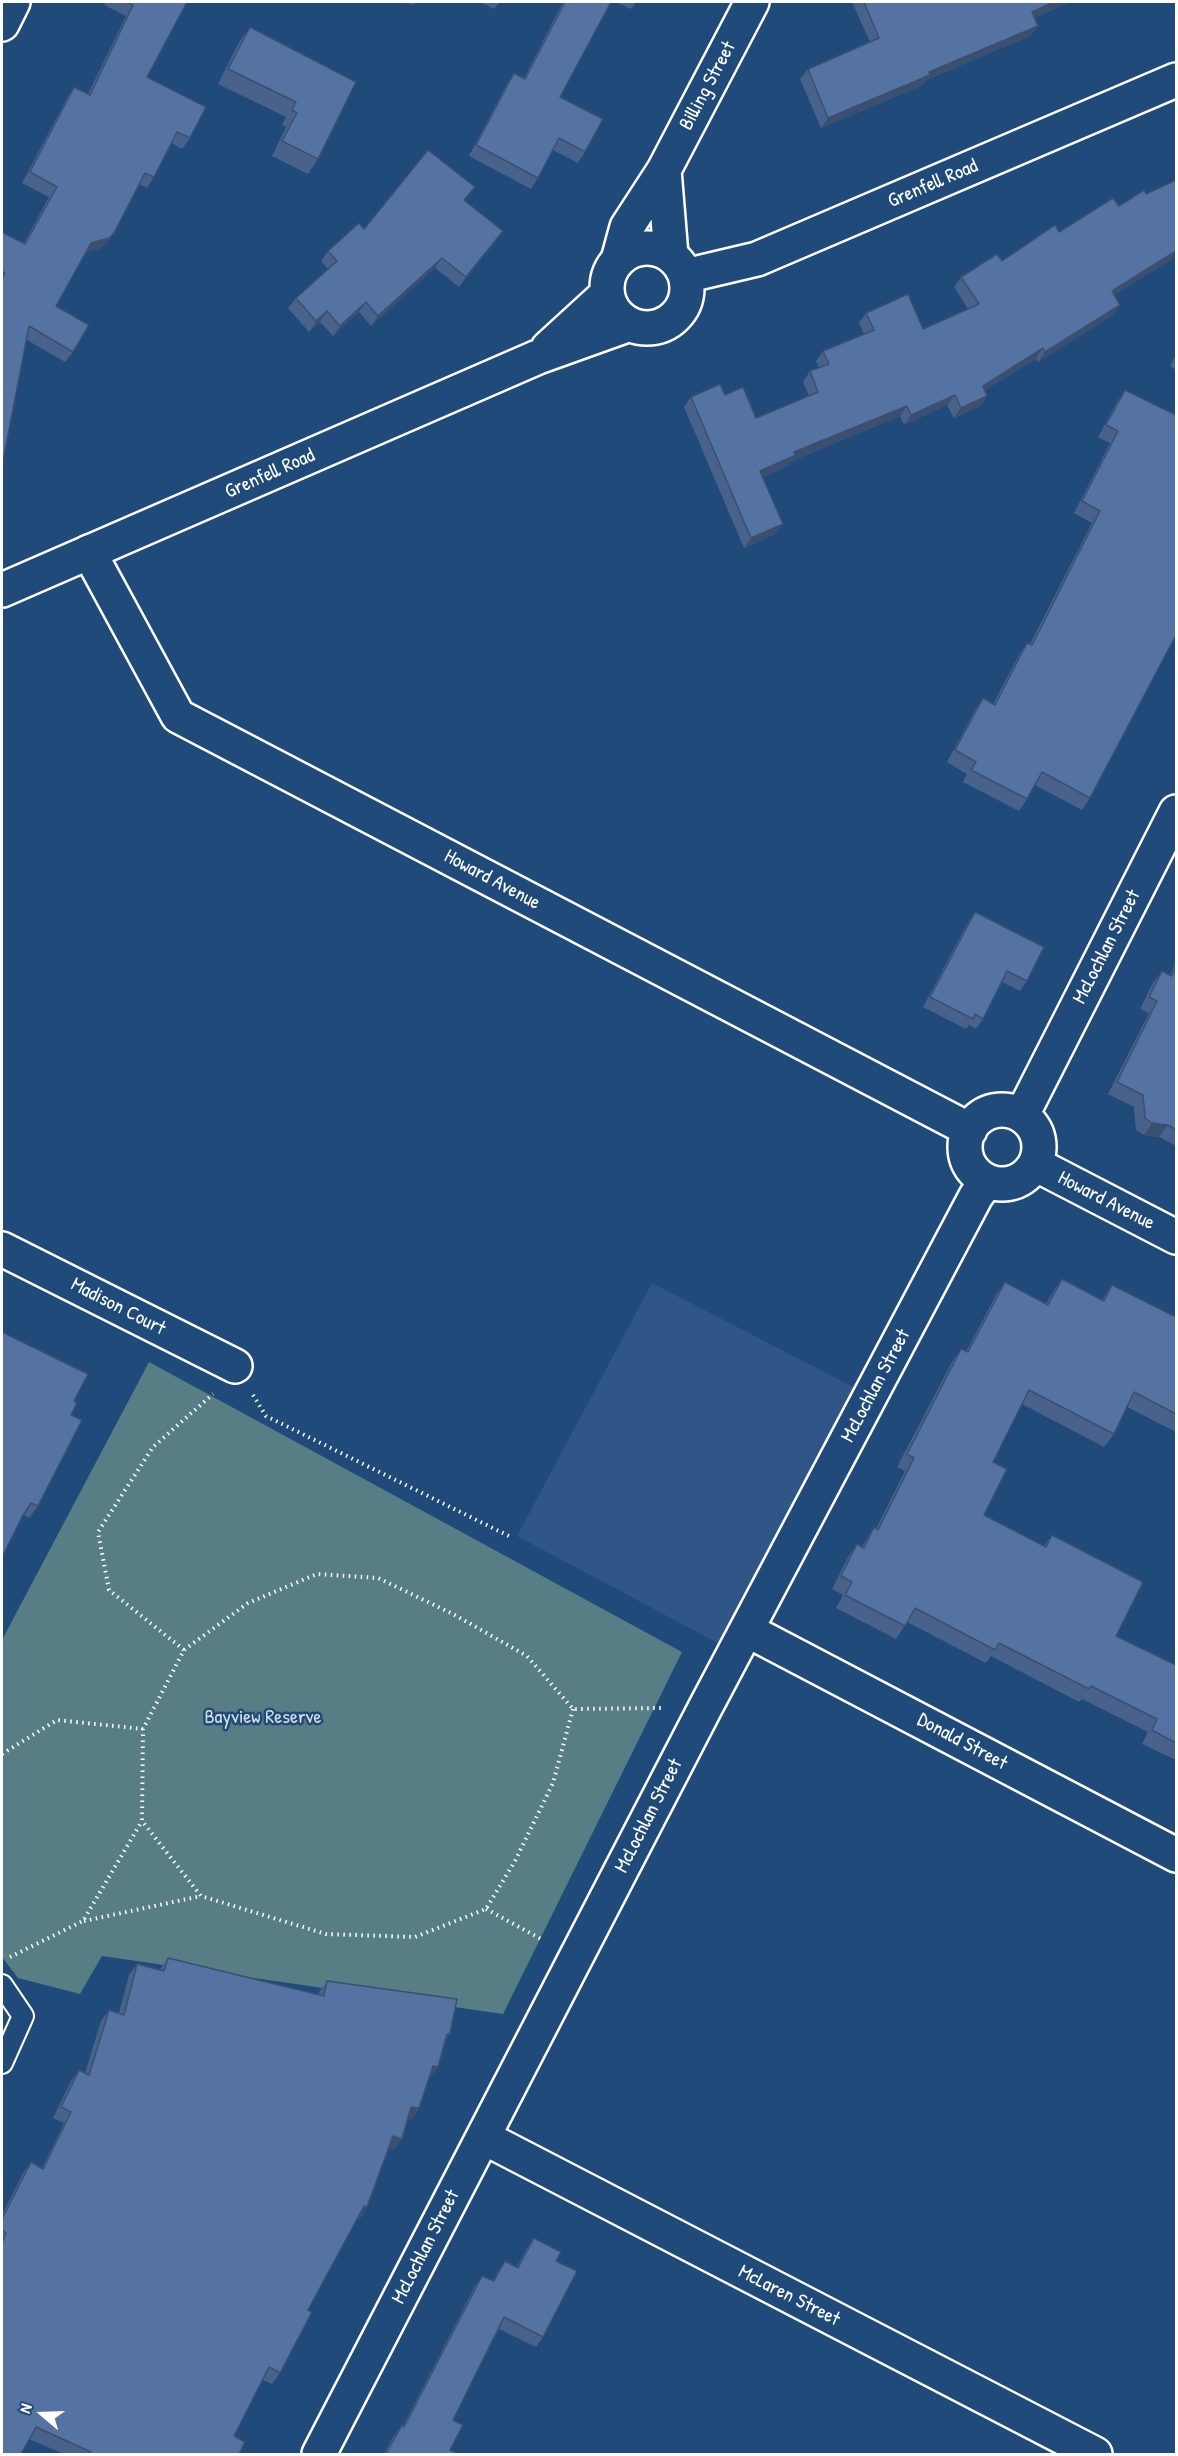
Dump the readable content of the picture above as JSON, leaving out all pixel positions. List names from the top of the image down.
{
  "streets": {
    "street": [
      "Billing Street",
      "Grenfell Road",
      "Howard Avenue",
      "McLochlan Street",
      "Madison Court",
      "Donald Street",
      "McLaren Street"
    ]
  },
  "crossings": [
    ["Billing Street", "Grenfell Road"],
    ["Grenfell Road", "Howard Avenue"],
    ["Howard Avenue", "McLochlan Street"],
    ["McLochlan Street", "Donald Street"],
    ["McLochlan Street", "McLaren Street"]
  ],
  "parks": ["Bayview Reserve"],
  "north": "left"
}
